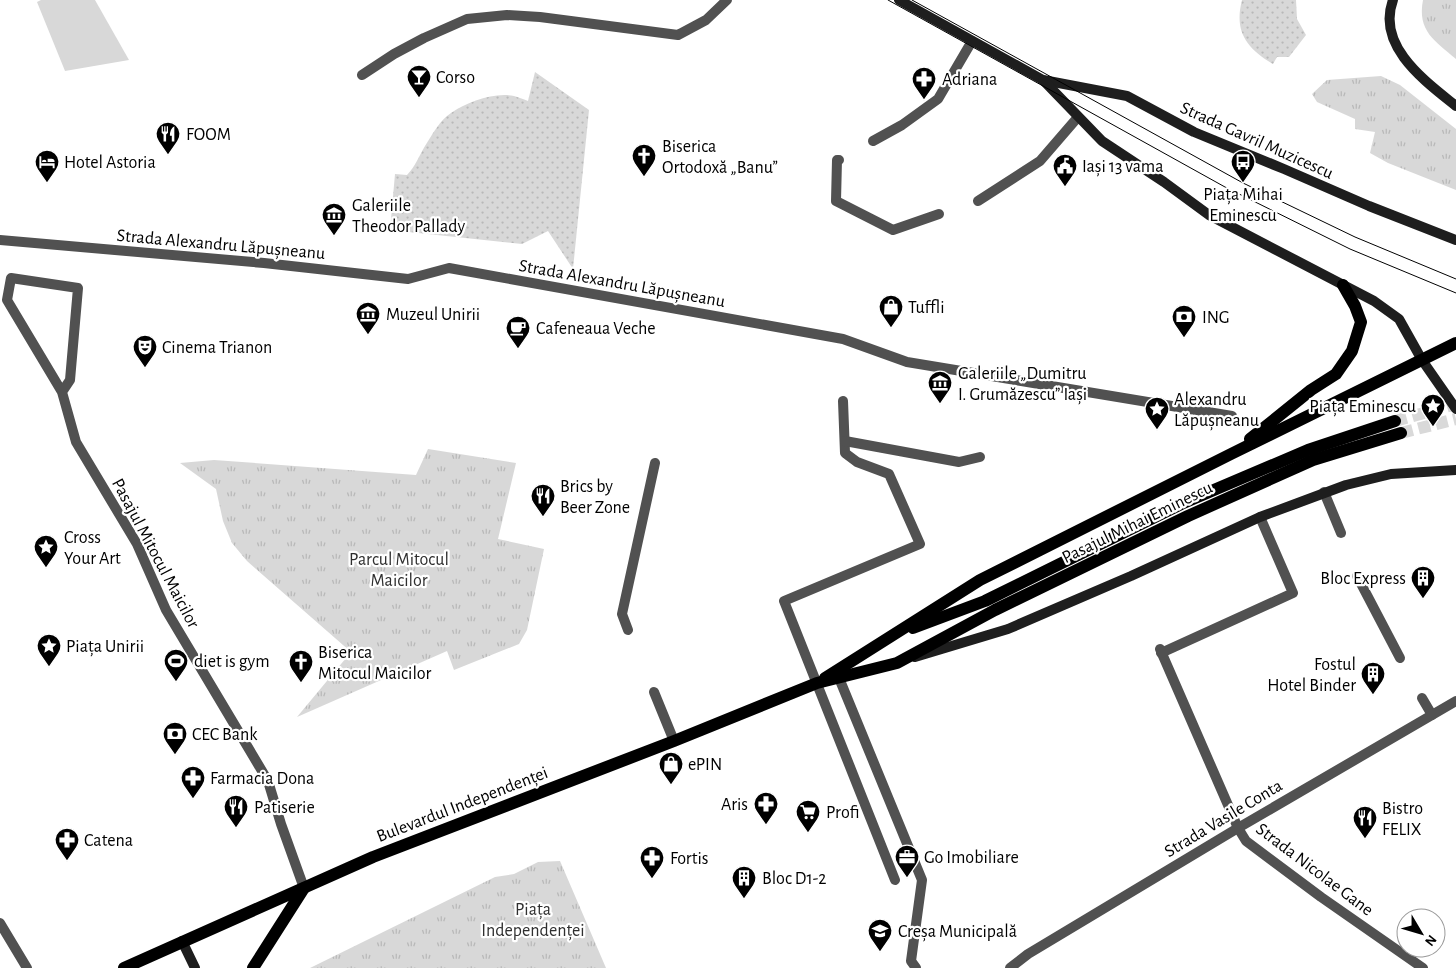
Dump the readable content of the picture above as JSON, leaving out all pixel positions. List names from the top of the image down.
{
  "streets": {
    "main road": ["Strada Gavril Muzicescu", "Pasajul Mihai Eminescu", "Bulevardul Independenței"],
    "street": [
      "Strada Alexandru Lăpușneanu",
      "Pasajul Mitocul Maicilor",
      "Strada Vasile Conta",
      "Strada Nicolae Gane"
    ]
  },
  "crossings": [
    ["Pasajul Mihai Eminescu", "Bulevardul Independenței"],
    ["Pasajul Mitocul Maicilor", "Bulevardul Independenței"],
    ["Strada Vasile Conta", "Strada Nicolae Gane"]
  ],
  "parks": ["Parcul Mitocul Maicilor", "Piața Independenței"],
  "places": {
    "bar": ["Corso"],
    "pharmacy": [
      "Adriana",
      "Farmacia Dona",
      "Aris",
      "Catena",
      "Fortis"
    ],
    "restaurant": [
      "FOOM",
      "Brics by Beer Zone",
      "Patiserie",
      "Bistro FELIX"
    ],
    "church": ["Biserica Ortodoxă „Banu”", "Biserica Mitocul Maicilor"],
    "hotel": ["Hotel Astoria"],
    "bus stop": ["Piața Mihai Eminescu"],
    "public building": ["Iași 13 vama"],
    "museum": ["Galeriile Theodor Pallady", "Muzeul Unirii", "Galeriile „Dumitru I. Grumăzescu” Iași"],
    "shop": ["Tuffli", "ePIN"],
    "bank": ["ING", "CEC Bank"],
    "cafe": ["Cafeneaua Veche"],
    "theatre": ["Cinema Trianon"],
    "place": [
      "Piața Eminescu",
      "Alexandru Lăpușneanu",
      "Cross Your Art",
      "Piața Unirii"
    ],
    "building": ["Bloc Express", "Fostul Hotel Binder", "Bloc D1-2"],
    "sports": ["diet is gym"],
    "supermarket": ["Profi"],
    "office": ["Go Imobiliare"],
    "school or university": ["Creșa Municipală"]
  },
  "north": "bottom right"
}
